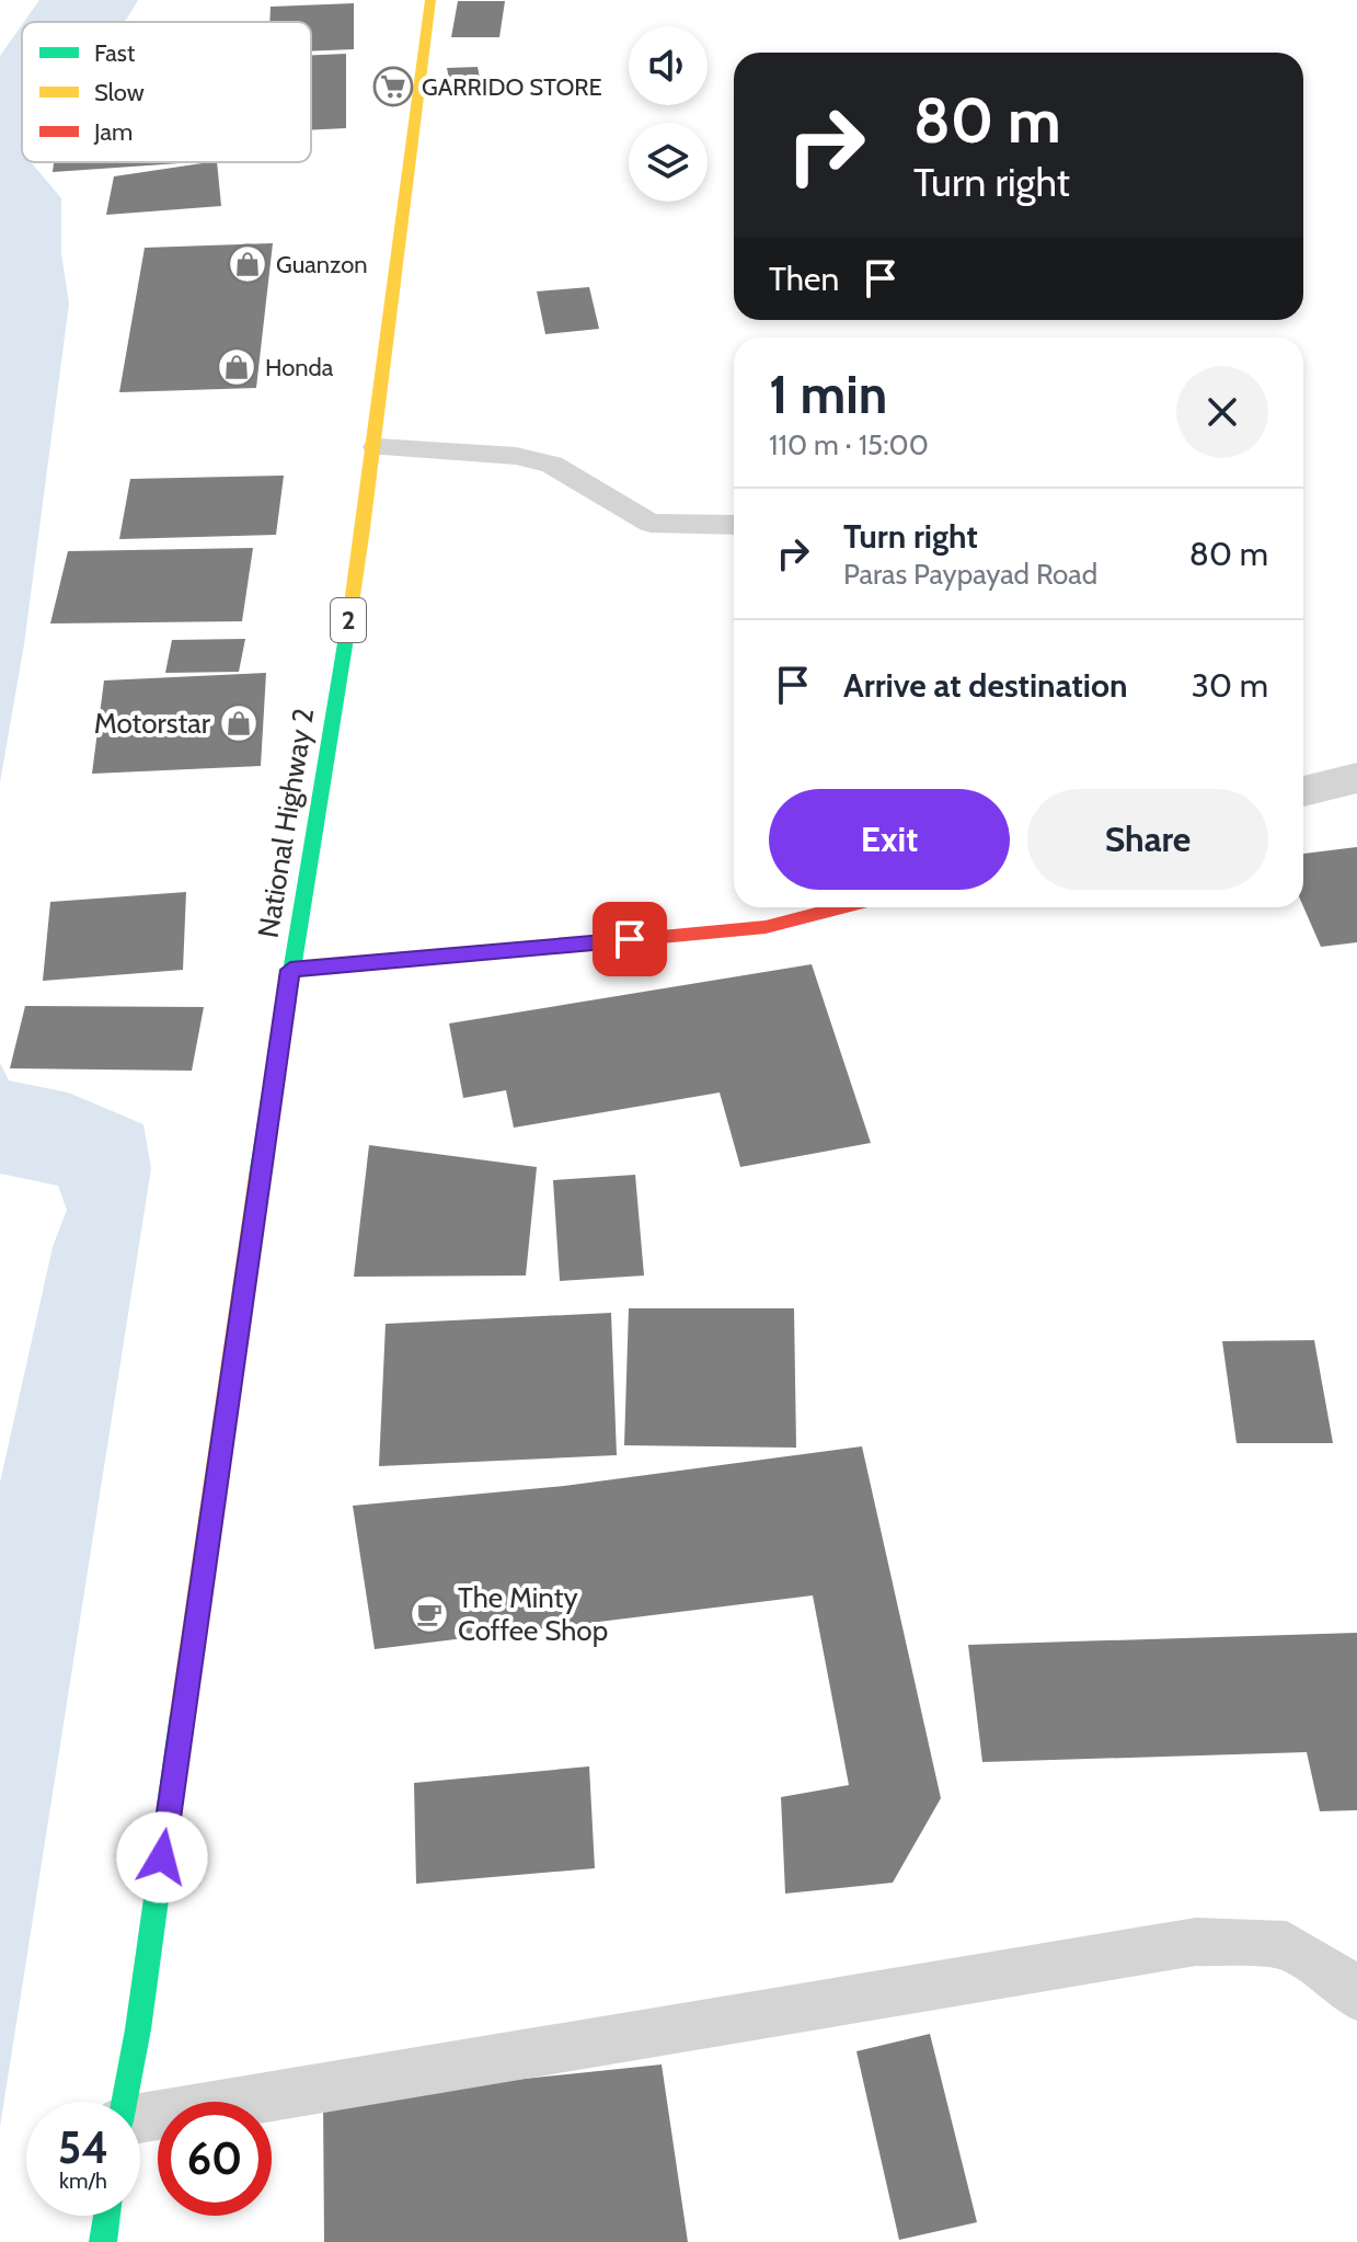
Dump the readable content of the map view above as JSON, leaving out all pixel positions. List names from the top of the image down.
{
  "streets": {
    "main road": ["2", "National Highway 2"]
  },
  "places": {
    "supermarket": ["GARRIDO STORE"],
    "shop": ["Guanzon", "Honda", "Motorstar"],
    "cafe": ["The Minty Coffee Shop"]
  },
  "legend": ["Fast", "Slow", "Jam"],
  "page": {
    "turn": ["80 m", "Turn right"],
    "then": "Then",
    "heading": ["1 min", "110 m · 15:00"],
    "list": [
      {
        "name": "Turn right",
        "note": "Paras Paypayad Road",
        "value": "80 m"
      },
      {
        "name": "Arrive at destination",
        "value": "30 m"
      }
    ],
    "buttons": ["Exit", "Share"],
    "speed": "54 km/h",
    "limit": "60"
  }
}
